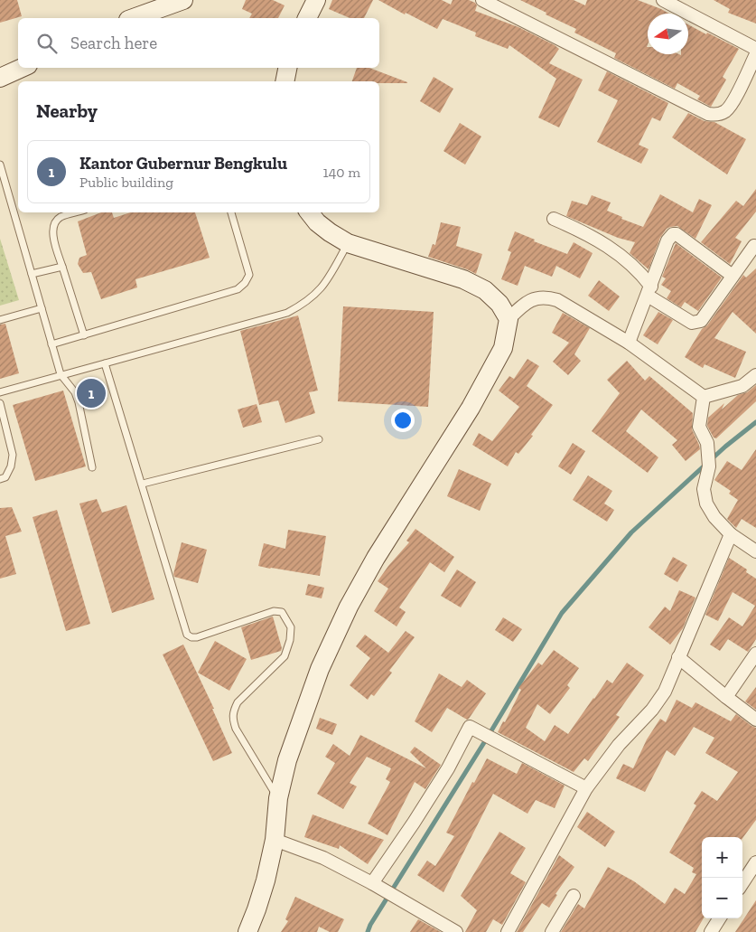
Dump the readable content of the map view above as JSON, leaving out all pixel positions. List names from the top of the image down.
{
  "north": "left",
  "page": {
    "search": "Search here",
    "heading": "Nearby",
    "list": [
      {
        "mark": "1",
        "name": "Kantor Gubernur Bengkulu",
        "note": "Public building",
        "value": "140 m"
      }
    ],
    "pins": "1",
    "map_buttons": ["+", "−"]
  }
}
